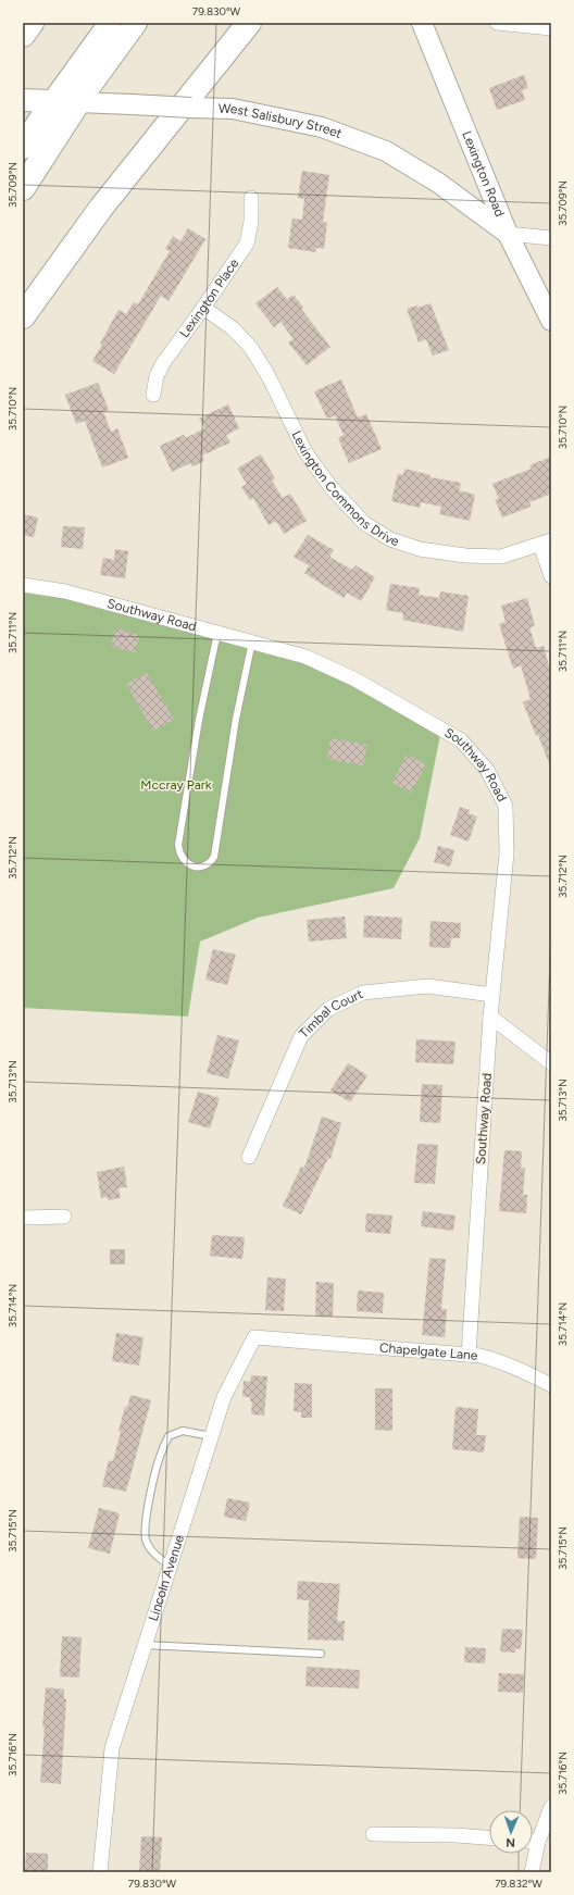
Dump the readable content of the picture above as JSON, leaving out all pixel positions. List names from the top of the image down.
{
  "streets": {
    "main road": ["West Salisbury Street", "Lexington Road"],
    "street": [
      "Lexington Place",
      "Lexington Commons Drive",
      "Southway Road",
      "Timbal Court",
      "Chapelgate Lane",
      "Lincoln Avenue"
    ]
  },
  "crossings": [
    ["West Salisbury Street", "Lexington Road"],
    ["Lexington Place", "Lexington Commons Drive"],
    ["Southway Road", "Timbal Court"],
    ["Southway Road", "Chapelgate Lane"],
    ["Chapelgate Lane", "Lincoln Avenue"]
  ],
  "parks": ["Mccray Park"],
  "north": "bottom",
  "coordinates": [
    "79.830°W",
    "35.709°N",
    "35.710°N",
    "35.711°N",
    "35.712°N",
    "35.713°N",
    "35.714°N",
    "35.715°N",
    "35.716°N",
    "79.832°W"
  ]
}
